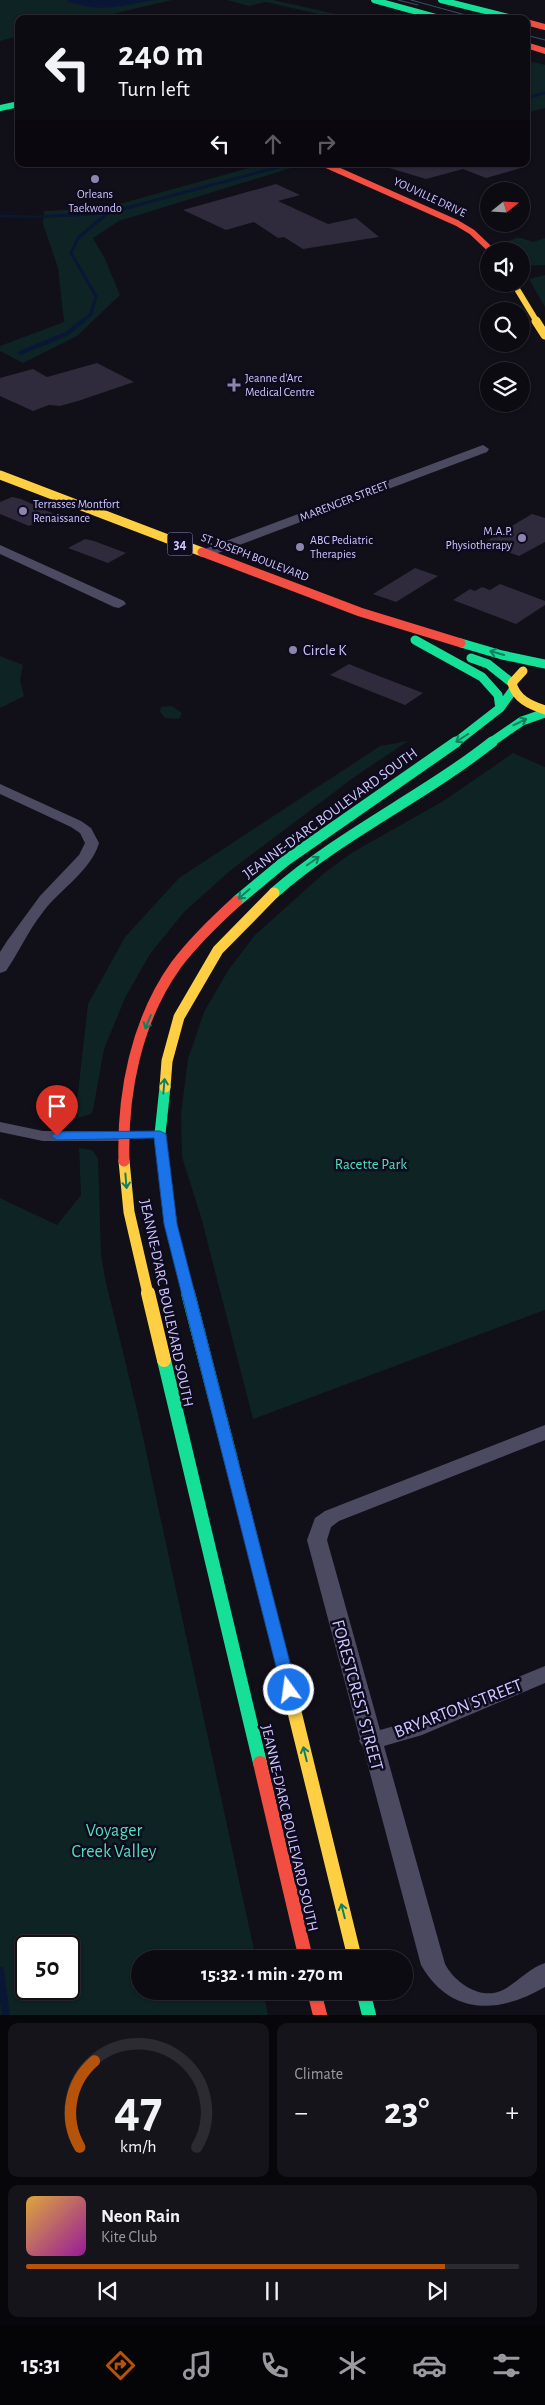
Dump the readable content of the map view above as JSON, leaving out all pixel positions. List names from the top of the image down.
{
  "streets": {
    "main road": [
      "YOUVILLE DRIVE",
      "34",
      "ST. JOSEPH BOULEVARD",
      "JEANNE-D'ARC BOULEVARD SOUTH"
    ],
    "street": ["MARENGER STREET", "FORESTCREST STREET", "BRYARTON STREET"]
  },
  "crossings": [
    ["MARENGER STREET", "ST. JOSEPH BOULEVARD"],
    ["34", "ST. JOSEPH BOULEVARD"],
    ["34", "JEANNE-D'ARC BOULEVARD SOUTH"],
    ["ST. JOSEPH BOULEVARD", "JEANNE-D'ARC BOULEVARD SOUTH"],
    ["FORESTCREST STREET", "BRYARTON STREET"]
  ],
  "parks": ["Racette Park", "Voyager Creek Valley"],
  "places": {
    "other": [
      "Orleans Taekwondo",
      "Terrasses Montfort Renaissance",
      "M.A.P. Physiotherapy",
      "ABC Pediatric Therapies",
      "Circle K"
    ],
    "health": ["Jeanne d'Arc Medical Centre"]
  },
  "north": "right",
  "page": {
    "turn": ["240 m", "Turn left"],
    "limit": "50",
    "trip": "15:32 · 1 min · 270 m",
    "tile": "Climate",
    "heat": ["−", "23°", "+"],
    "song": ["Neon Rain", "Kite Club"],
    "tabs": "15:31",
    "gauge": ["47", "km/h"]
  }
}
